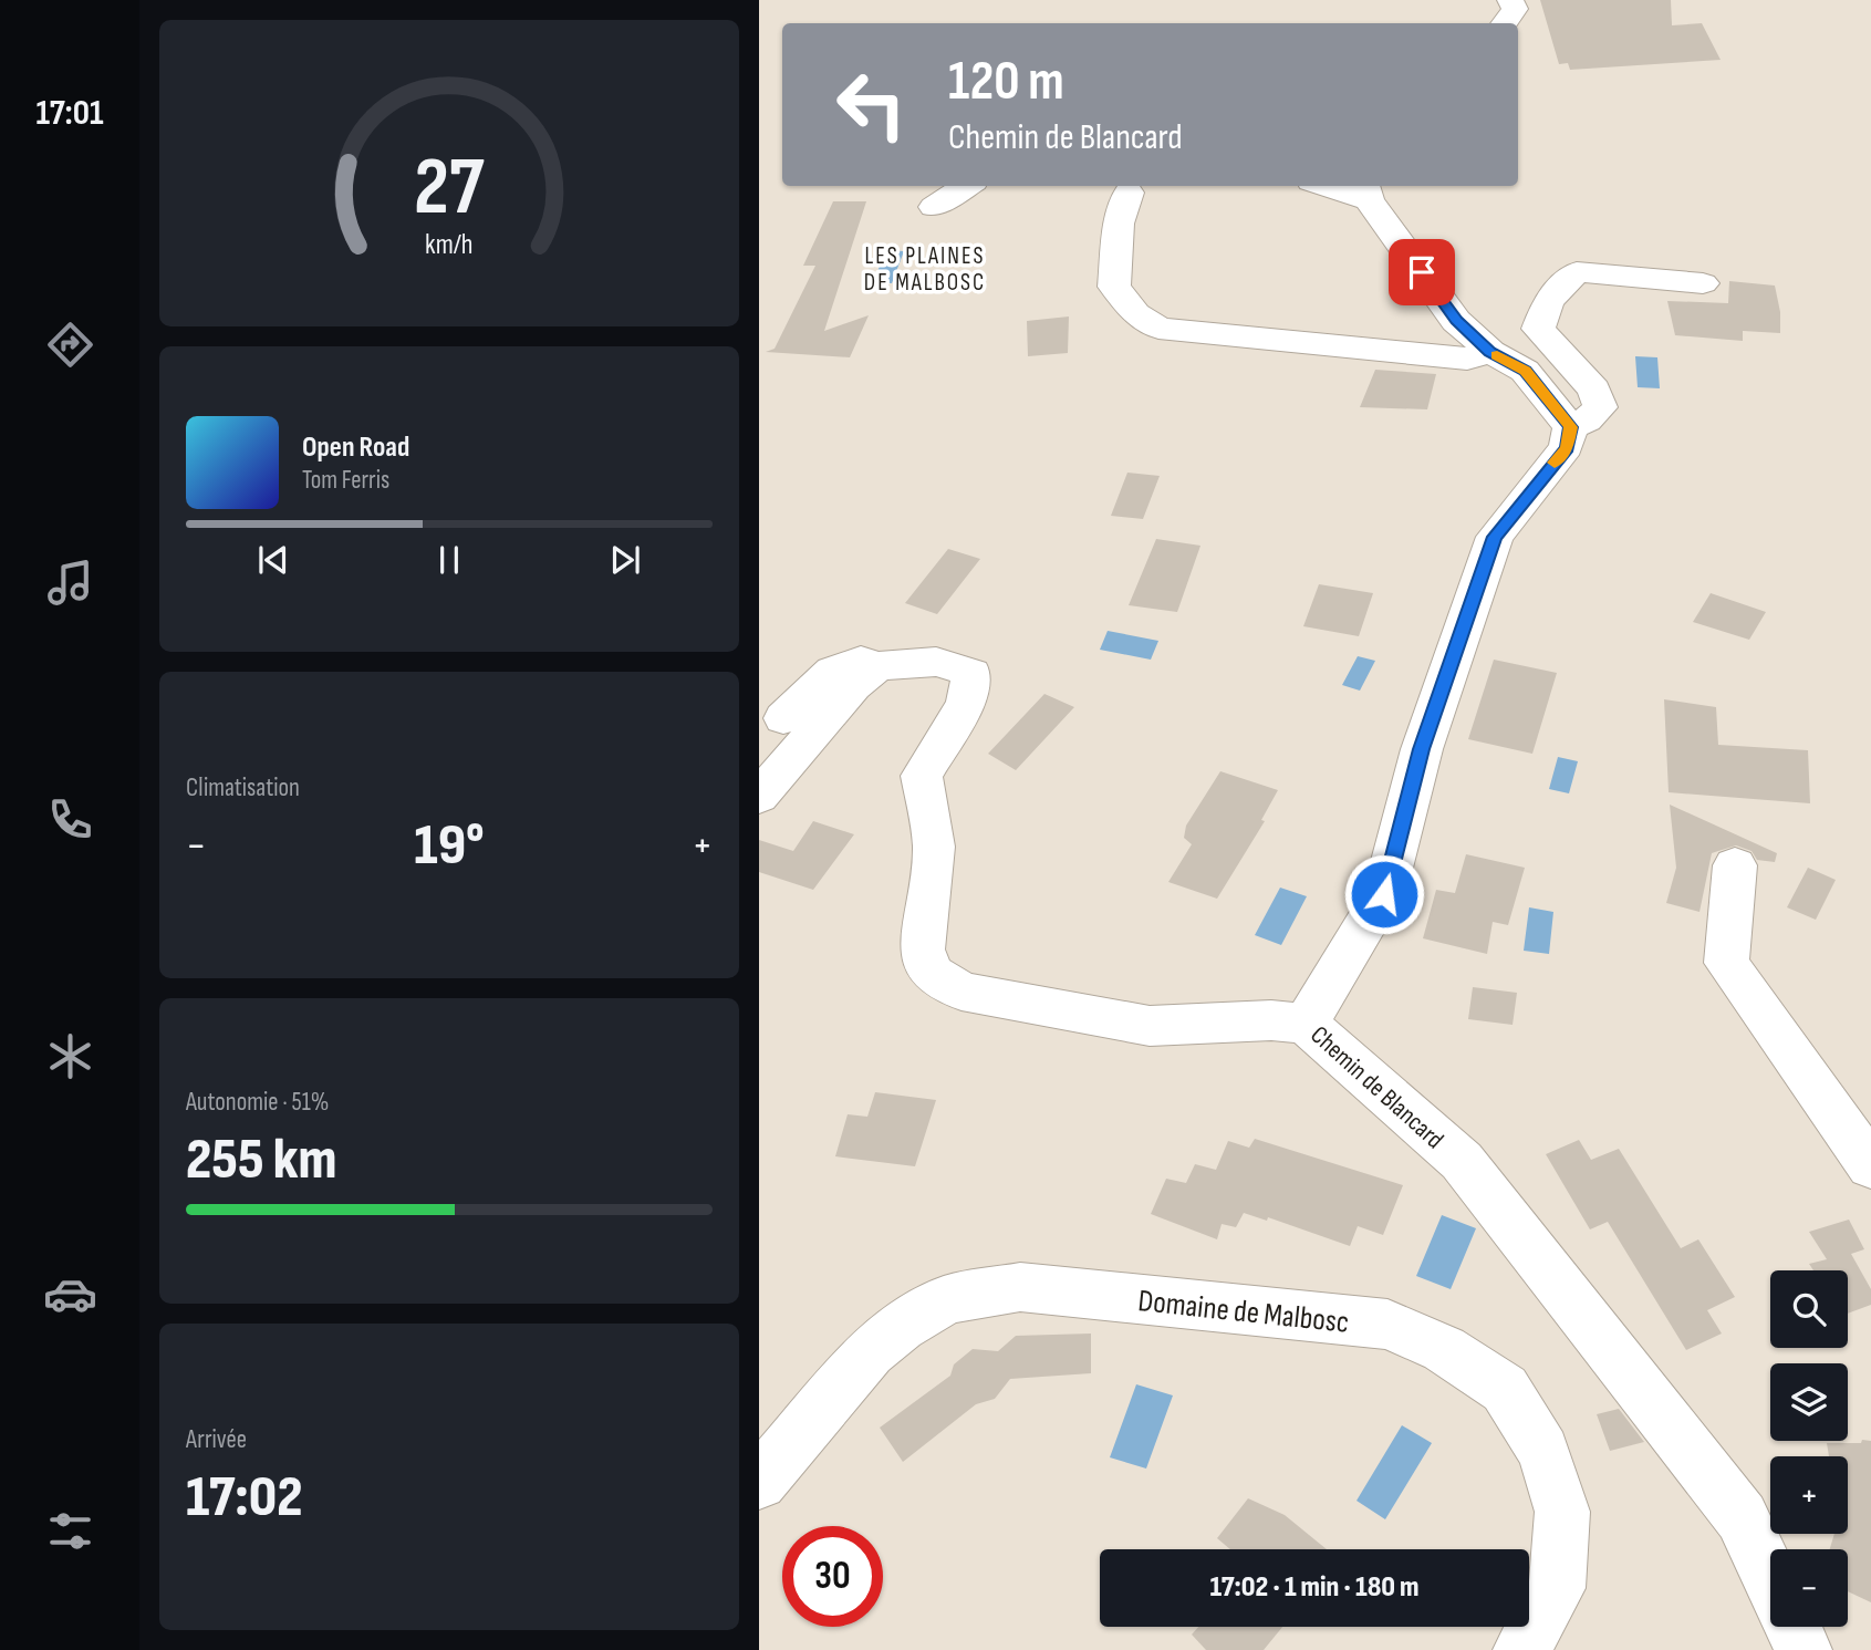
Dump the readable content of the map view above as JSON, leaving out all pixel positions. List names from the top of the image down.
{
  "streets": {
    "street": ["Chemin de Blancard", "Domaine de Malbosc"]
  },
  "districts": ["LES PLAINES DE MALBOSC"],
  "page": {
    "tabs": "17:01",
    "turn": ["120 m", "Chemin de Blancard"],
    "song": ["Open Road", "Tom Ferris"],
    "tile": [
      "Climatisation",
      ["Autonomie · 51%", "255 km"],
      ["Arrivée", "17:02"]
    ],
    "heat": ["−", "19°", "+"],
    "map_buttons": ["+", "−"],
    "limit": "30",
    "trip": "17:02 · 1 min · 180 m",
    "gauge": ["27", "km/h"]
  }
}
